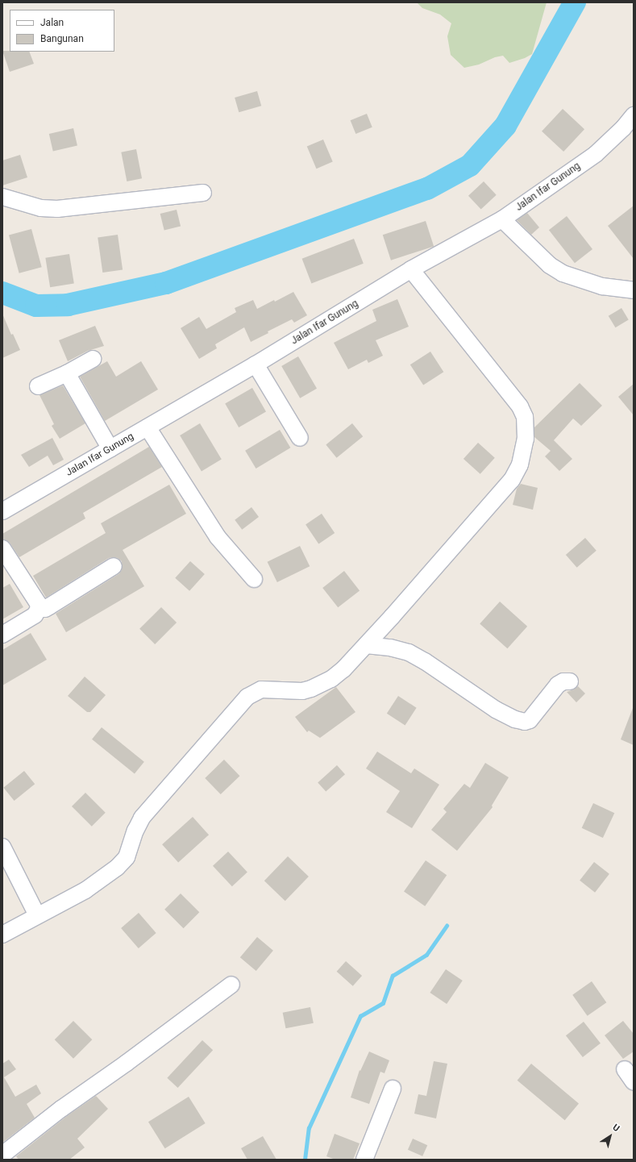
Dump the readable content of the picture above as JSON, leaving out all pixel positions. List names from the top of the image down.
{
  "streets": {
    "street": ["Jalan Ifar Gunung"]
  },
  "legend": ["Jalan", "Bangunan"],
  "north": "top right"
}
